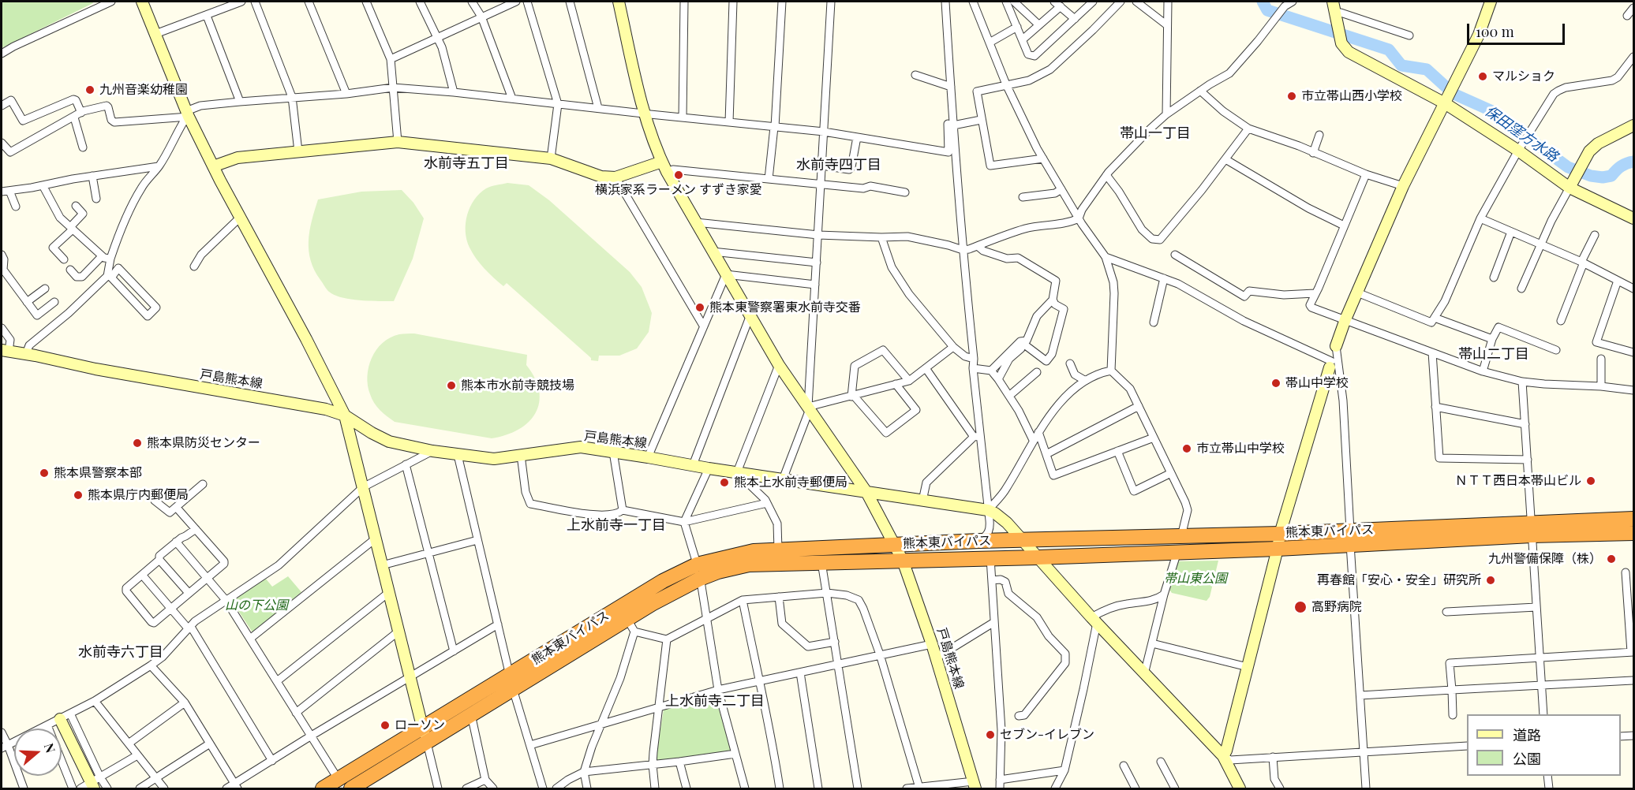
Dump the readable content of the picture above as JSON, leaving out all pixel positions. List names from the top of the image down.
{
  "streets": {
    "highway": ["熊本東バイパス"],
    "street": ["戸島熊本線"]
  },
  "crossings": [
    ["戸島熊本線", "熊本東バイパス"]
  ],
  "districts": [
    "帯山一丁目",
    "水前寺五丁目",
    "水前寺四丁目",
    "帯山二丁目",
    "上水前寺一丁目",
    "水前寺六丁目",
    "上水前寺二丁目"
  ],
  "water": ["保田窪方水路"],
  "parks": ["帯山東公園", "山の下公園"],
  "places": [
    "マルショク",
    "九州音楽幼稚園",
    "市立帯山西小学校",
    "横浜家系ラーメン すずき家愛",
    "熊本東警察署東水前寺交番",
    "帯山中学校",
    "熊本市水前寺競技場",
    "熊本県防災センター",
    "市立帯山中学校",
    "熊本県警察本部",
    "ＮＴＴ西日本帯山ビル",
    "熊本上水前寺郵便局",
    "熊本県庁内郵便局",
    "九州警備保障（株）",
    "再春館「安心・安全」研究所",
    "高野病院",
    "ローソン",
    "セブン-イレブン"
  ],
  "legend": ["道路", "公園"],
  "scale_bar": "100 m",
  "north": "right"
}
